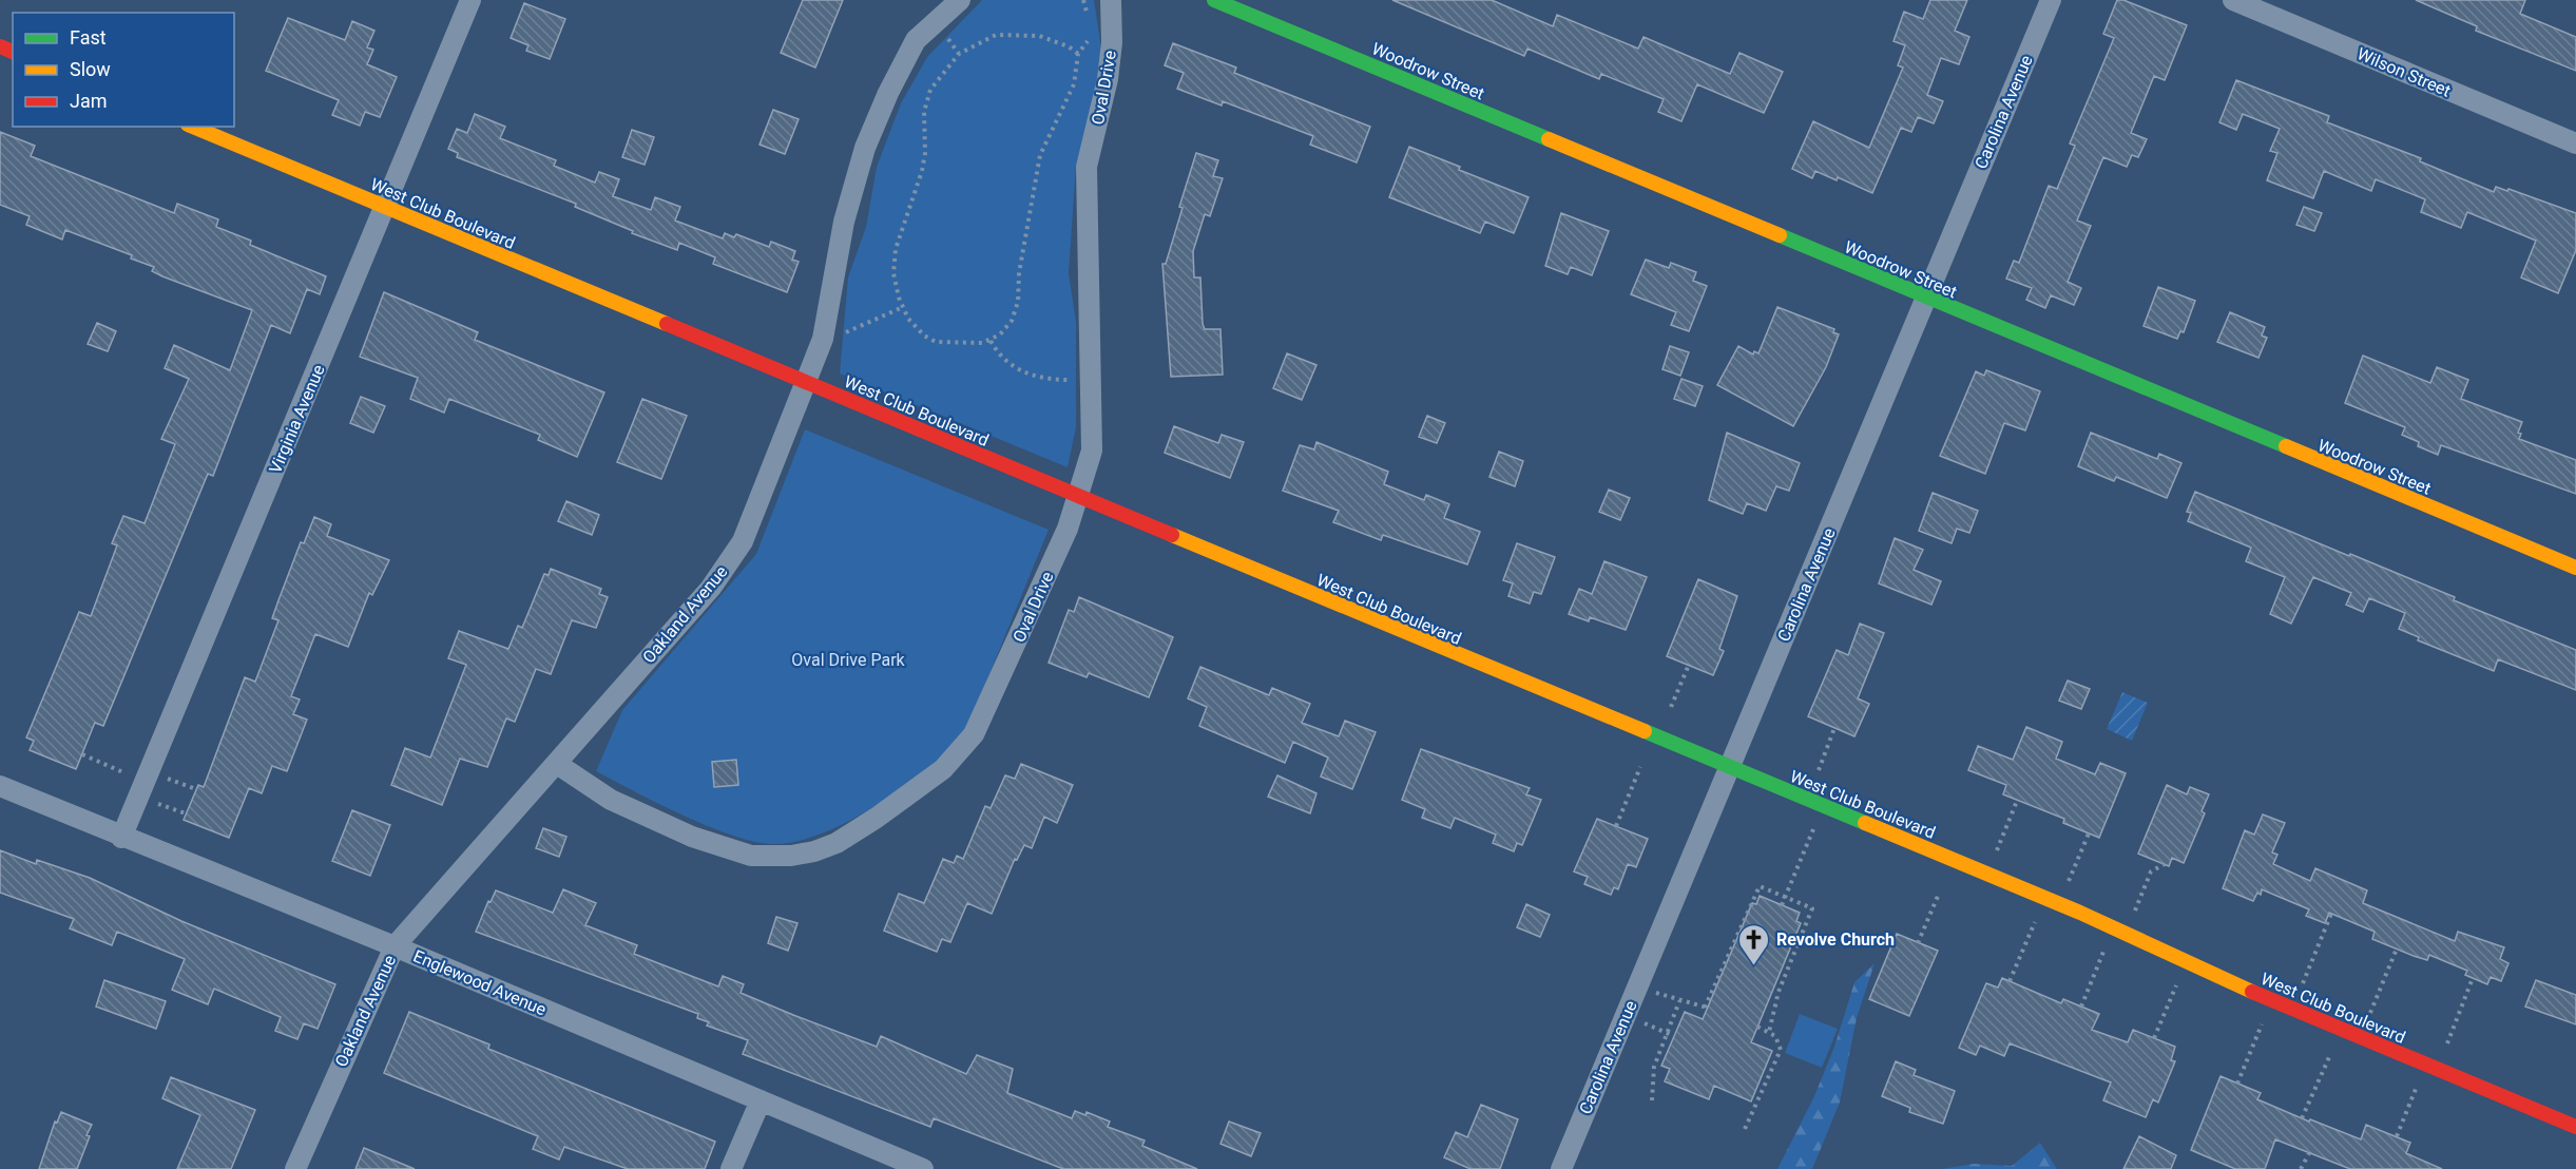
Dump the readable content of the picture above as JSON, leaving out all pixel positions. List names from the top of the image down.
{
  "streets": {
    "street": [
      "Woodrow Street",
      "Wilson Street",
      "Oval Drive",
      "Carolina Avenue",
      "West Club Boulevard",
      "Virginia Avenue",
      "Oakland Avenue",
      "Englewood Avenue"
    ]
  },
  "crossings": [
    ["Woodrow Street", "Carolina Avenue"],
    ["Oval Drive", "West Club Boulevard"],
    ["Oval Drive", "Oakland Avenue"],
    ["Carolina Avenue", "West Club Boulevard"],
    ["West Club Boulevard", "Virginia Avenue"],
    ["West Club Boulevard", "Oakland Avenue"],
    ["Virginia Avenue", "Englewood Avenue"],
    ["Oakland Avenue", "Englewood Avenue"]
  ],
  "parks": ["Oval Drive Park"],
  "places": {
    "church": ["Revolve Church"]
  },
  "legend": ["Fast", "Slow", "Jam"]
}
